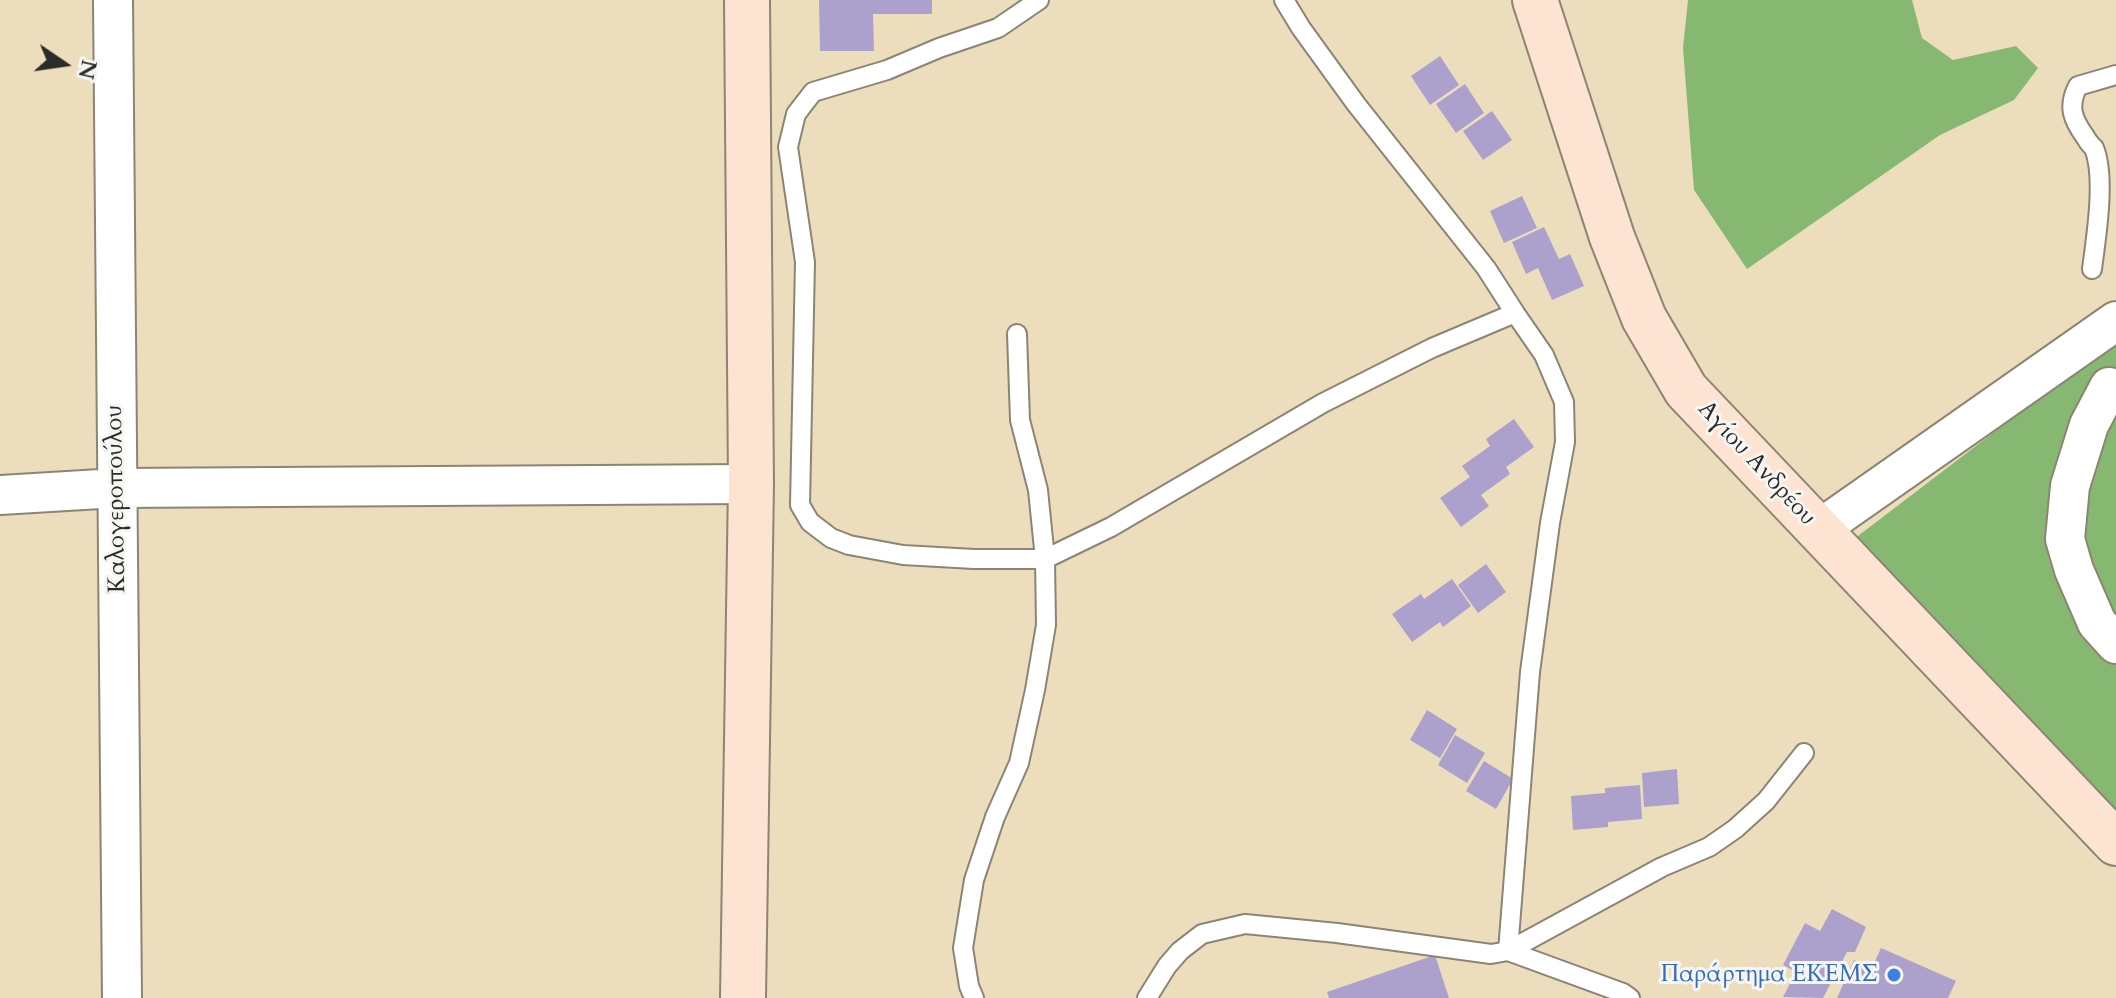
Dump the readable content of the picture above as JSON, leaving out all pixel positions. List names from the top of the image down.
{
  "streets": {
    "main road": ["Αγίου Ανδρέου"],
    "street": ["Καλογεροπούλου"]
  },
  "places": ["Παράρτημα ΕΚΕΜΣ"],
  "north": "right"
}
